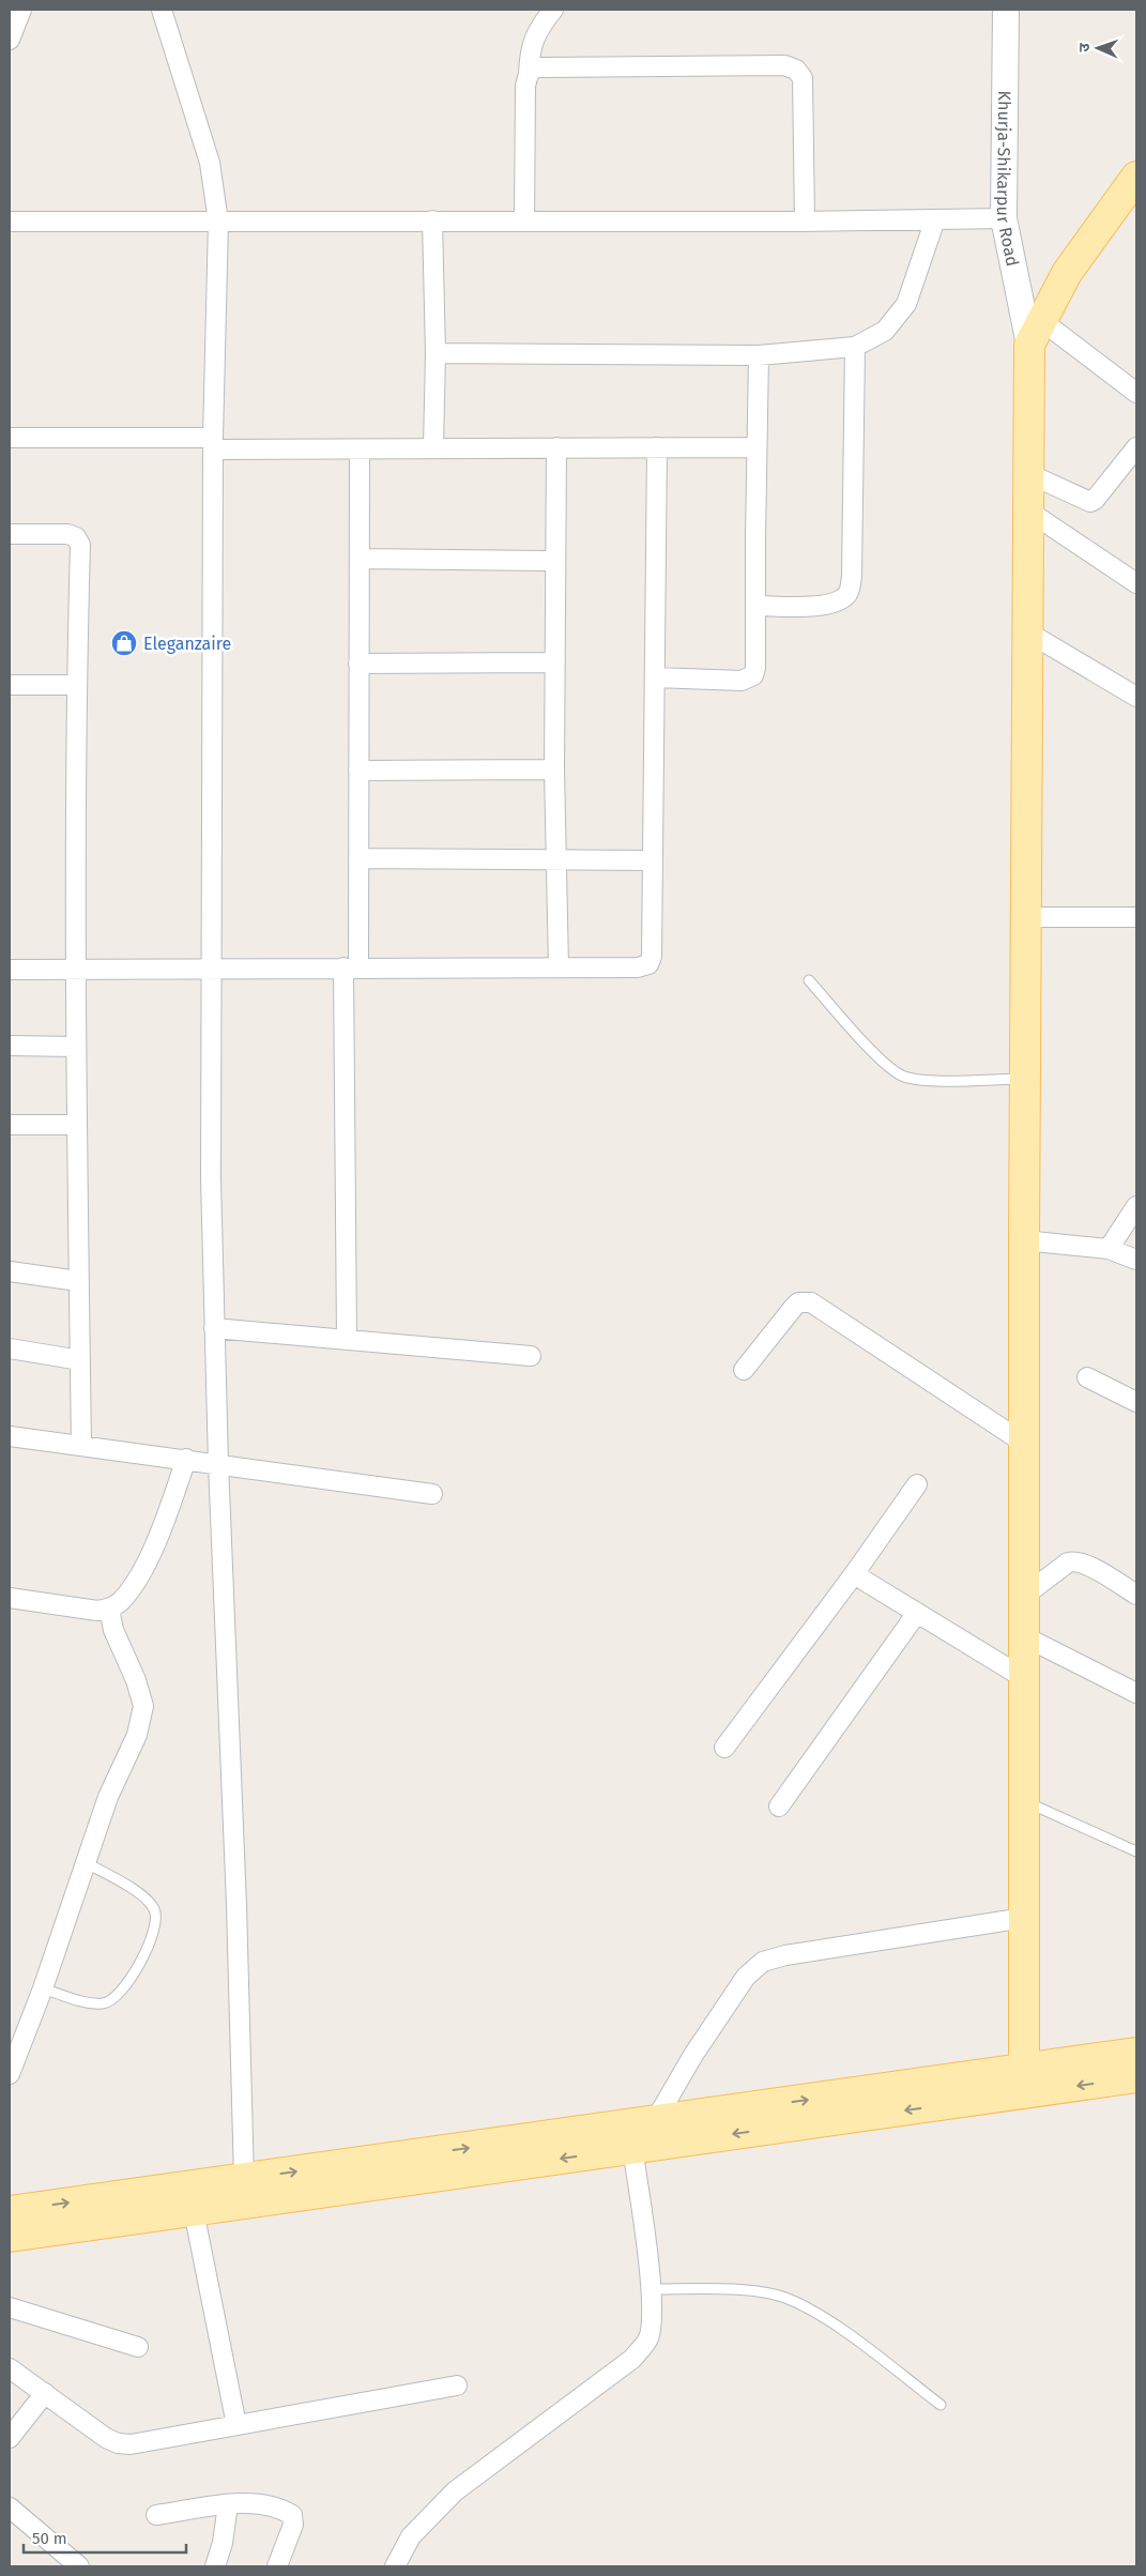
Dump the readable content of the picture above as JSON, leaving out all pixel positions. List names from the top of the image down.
{
  "streets": {
    "street": ["Khurja-Shikarpur Road"]
  },
  "places": {
    "shop": ["Eleganzaire"]
  },
  "scale_bar": "50 m",
  "north": "left"
}
